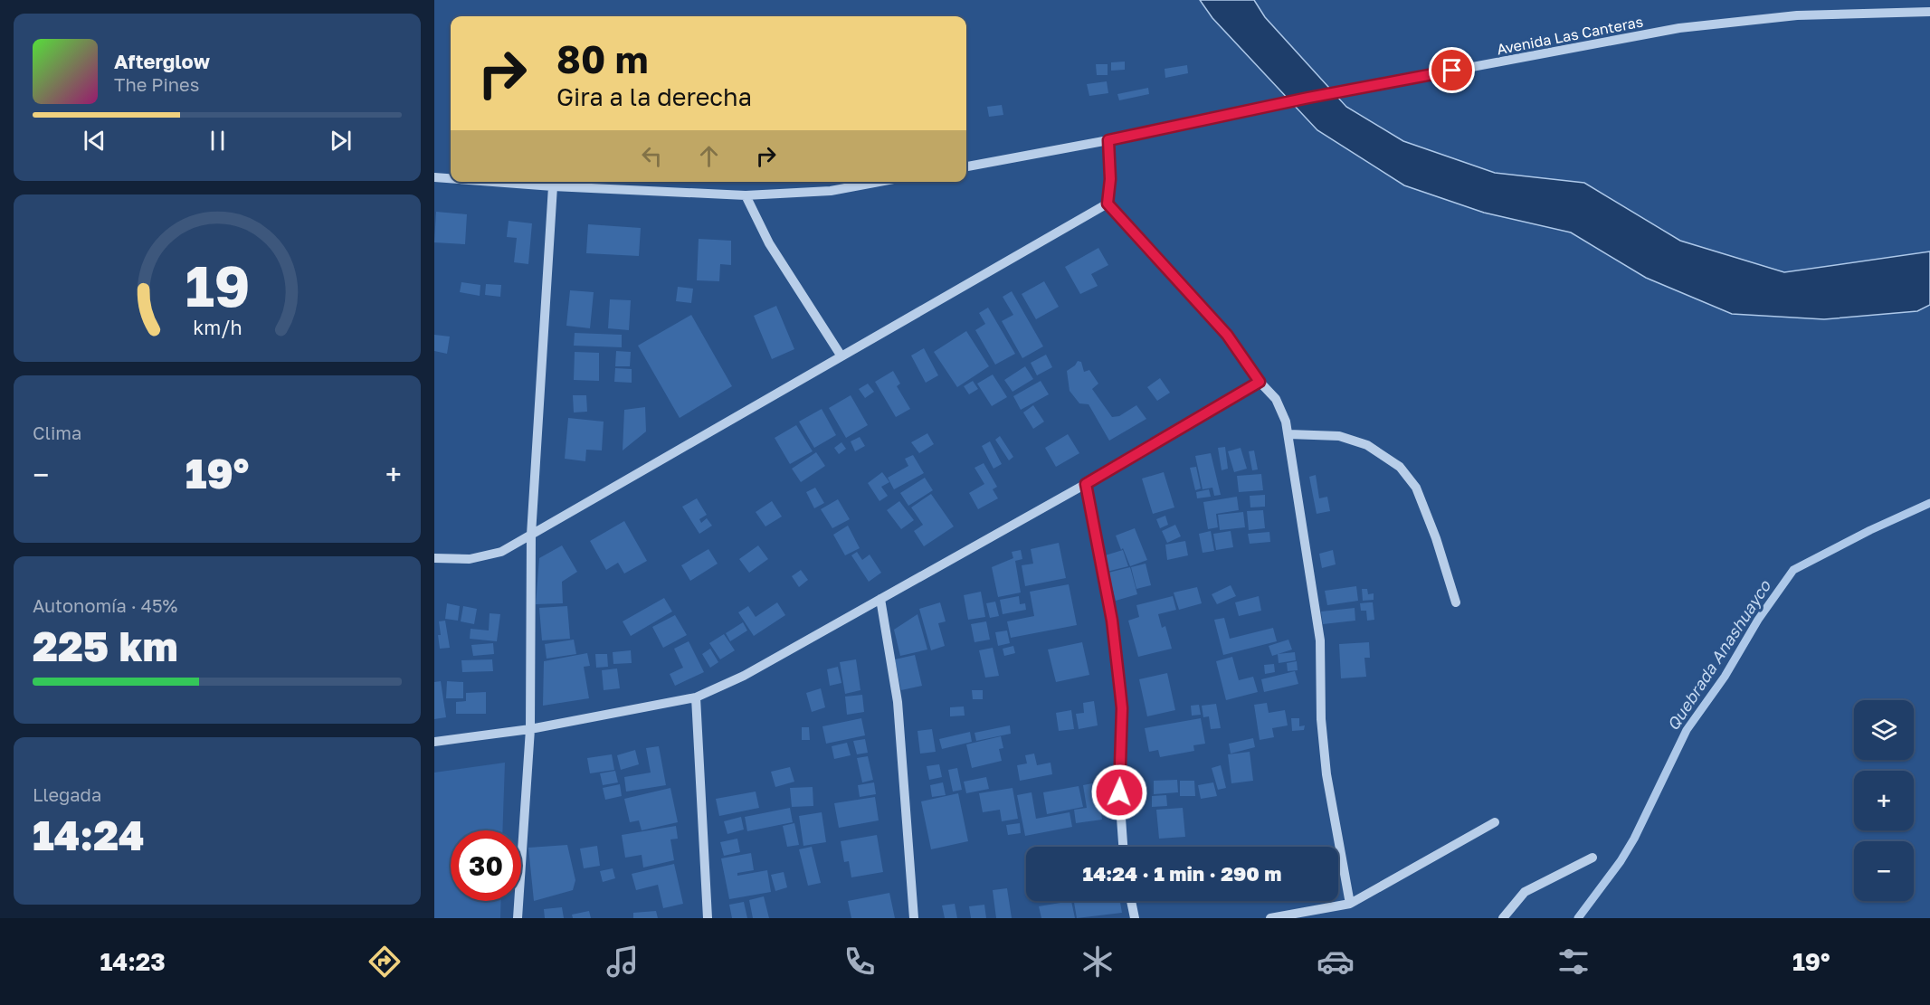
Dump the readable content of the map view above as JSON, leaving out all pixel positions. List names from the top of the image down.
{
  "streets": {
    "street": ["Avenida Las Canteras"]
  },
  "water": ["Quebrada Anashuayco"],
  "page": {
    "turn": ["80 m", "Gira a la derecha"],
    "song": ["Afterglow", "The Pines"],
    "tile": [
      "Clima",
      ["Autonomía · 45%", "225 km"],
      ["Llegada", "14:24"]
    ],
    "heat": ["−", "19°", "+"],
    "map_buttons": ["+", "−"],
    "limit": "30",
    "trip": "14:24 · 1 min · 290 m",
    "tabs": ["14:23", "19°"],
    "gauge": ["19", "km/h"]
  }
}
